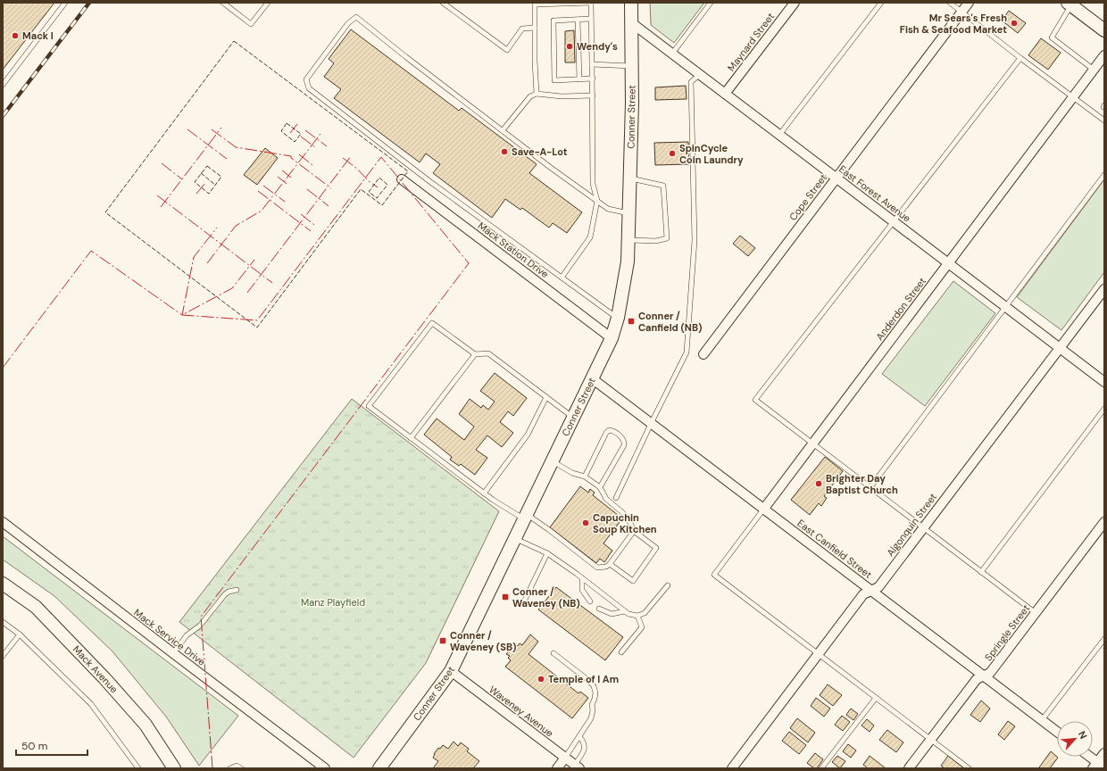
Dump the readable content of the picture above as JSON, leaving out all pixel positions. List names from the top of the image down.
{
  "streets": {
    "main road": ["Conner Street", "Mack Avenue"],
    "street": [
      "Maynard Street",
      "East Forest Avenue",
      "Cope Street",
      "Mack Station Drive",
      "Anderdon Street",
      "Algonquin Street",
      "East Canfield Street",
      "Springle Street",
      "Mack Service Drive",
      "Waveney Avenue"
    ]
  },
  "crossings": [
    ["Maynard Street", "East Forest Avenue"],
    ["Conner Street", "East Forest Avenue"],
    ["Conner Street", "Mack Station Drive"],
    ["Conner Street", "East Canfield Street"],
    ["Conner Street", "Waveney Avenue"],
    ["East Forest Avenue", "Cope Street"],
    ["East Forest Avenue", "Anderdon Street"],
    ["East Forest Avenue", "Algonquin Street"],
    ["Anderdon Street", "Algonquin Street"],
    ["Anderdon Street", "East Canfield Street"],
    ["Algonquin Street", "East Canfield Street"],
    ["East Canfield Street", "Springle Street"]
  ],
  "parks": ["Manz Playfield"],
  "places": {
    "other": [
      "Mr Sears's Fresh Fish & Seafood Market",
      "Mack I",
      "Wendy's",
      "Save-A-Lot",
      "SpinCycle Coin Laundry",
      "Brighter Day Baptist Church",
      "Capuchin Soup Kitchen",
      "Temple of I Am"
    ],
    "transit": ["Conner / Canfield (NB)", "Conner / Waveney (NB)", "Conner / Waveney (SB)"]
  },
  "scale_bar": "50 m",
  "north": "top right"
}
